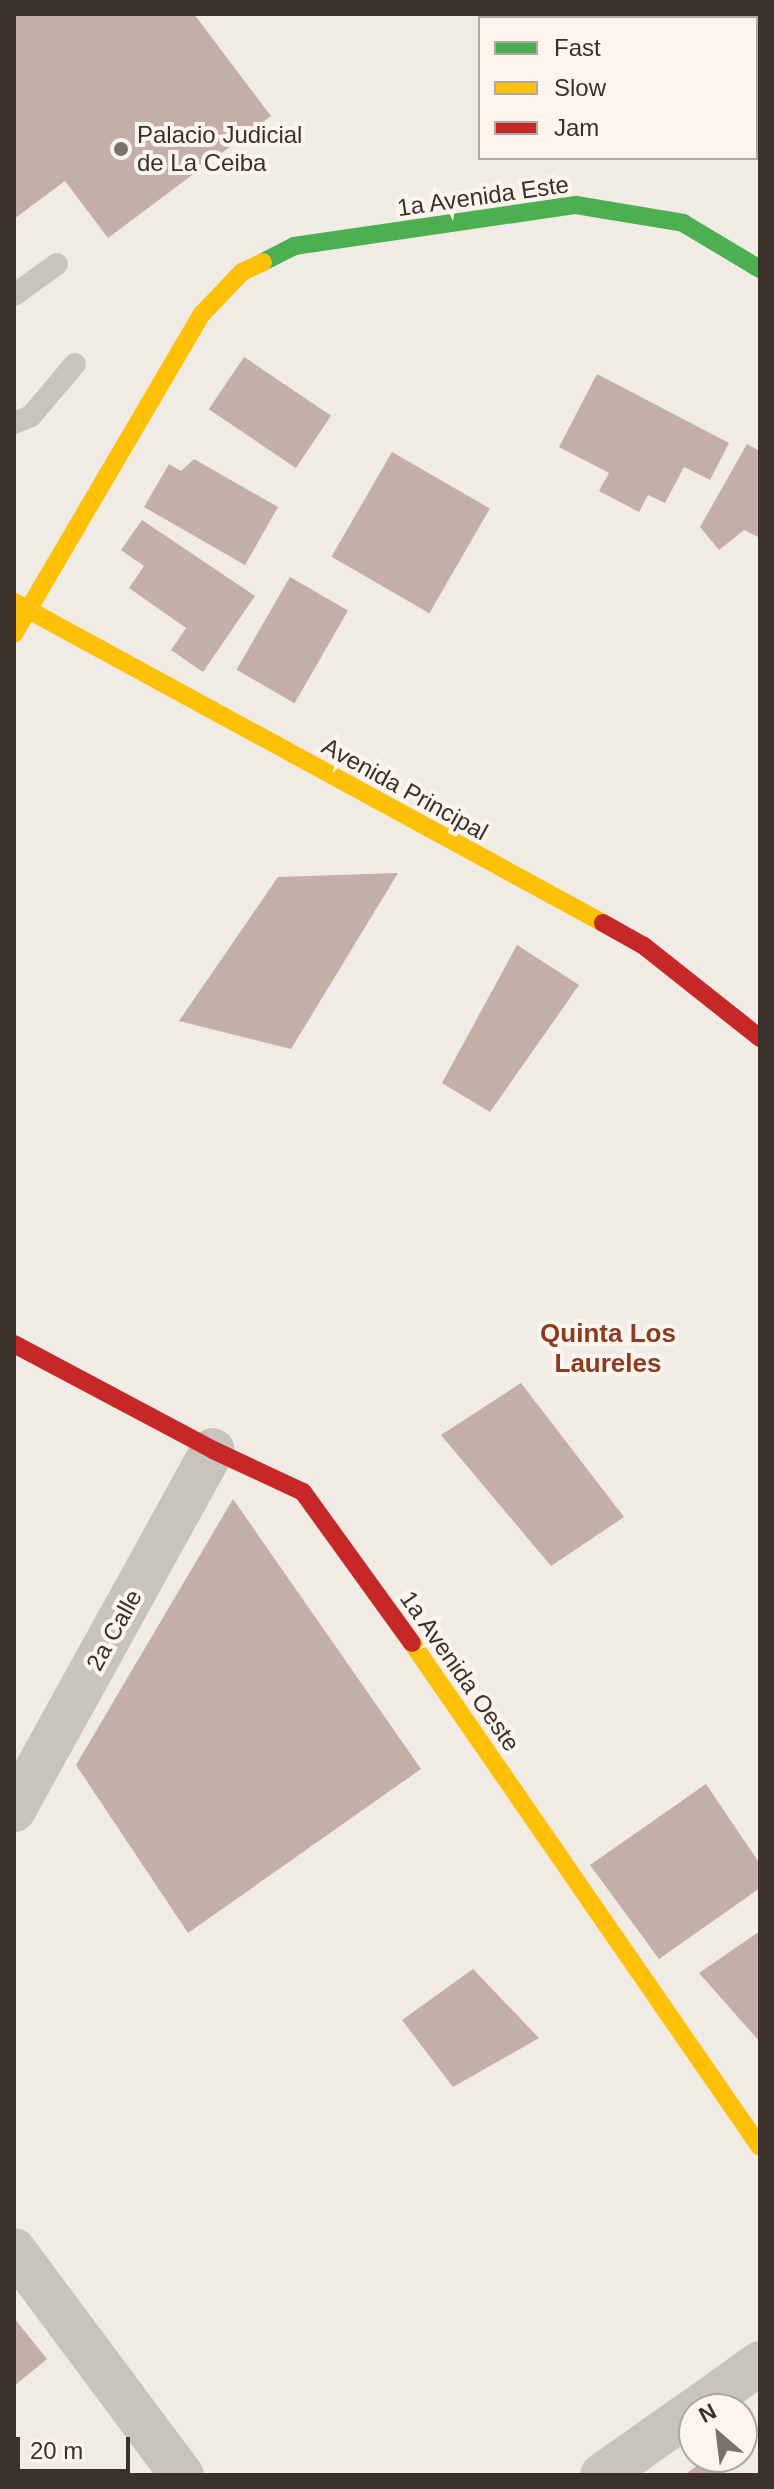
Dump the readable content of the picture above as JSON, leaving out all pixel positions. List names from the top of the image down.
{
  "streets": {
    "street": [
      "1a Avenida Este",
      "Avenida Principal",
      "2a Calle",
      "1a Avenida Oeste"
    ]
  },
  "crossings": [
    ["1a Avenida Este", "Avenida Principal"],
    ["2a Calle", "1a Avenida Oeste"]
  ],
  "districts": ["Quinta Los Laureles"],
  "places": ["Palacio Judicial de La Ceiba"],
  "legend": ["Fast", "Slow", "Jam"],
  "scale_bar": "20 m",
  "north": "top left"
}
